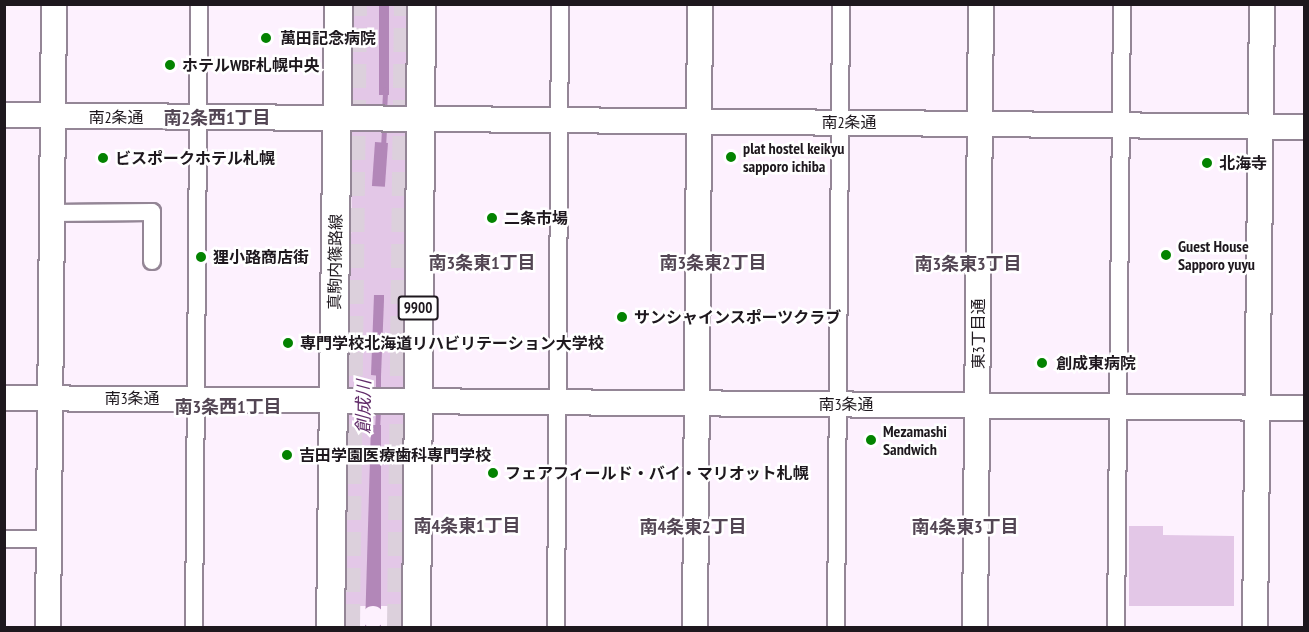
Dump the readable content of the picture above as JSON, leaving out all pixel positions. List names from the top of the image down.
{
  "streets": {
    "main road": ["真駒内篠路線", "9900"],
    "street": ["南2条通", "東3丁目通", "南3条通"]
  },
  "crossings": [
    ["南2条通", "真駒内篠路線"],
    ["南2条通", "9900"],
    ["南2条通", "東3丁目通"],
    ["真駒内篠路線", "南3条通"],
    ["9900", "南3条通"],
    ["東3丁目通", "南3条通"]
  ],
  "districts": [
    "南2条西1丁目",
    "南3条東1丁目",
    "南3条東2丁目",
    "南3条東3丁目",
    "南3条西1丁目",
    "南4条東1丁目",
    "南4条東2丁目",
    "南4条東3丁目"
  ],
  "water": ["創成川"],
  "places": [
    "萬田記念病院",
    "ホテルWBF札幌中央",
    "plat hostel keikyu sapporo ichiba",
    "ビスポークホテル札幌",
    "北海寺",
    "二条市場",
    "Guest House Sapporo yuyu",
    "狸小路商店街",
    "サンシャインスポーツクラブ",
    "専門学校北海道リハビリテーション大学校",
    "創成東病院",
    "Mezamashi Sandwich",
    "吉田学園医療歯科専門学校",
    "フェアフィールド・バイ・マリオット札幌"
  ]
}
